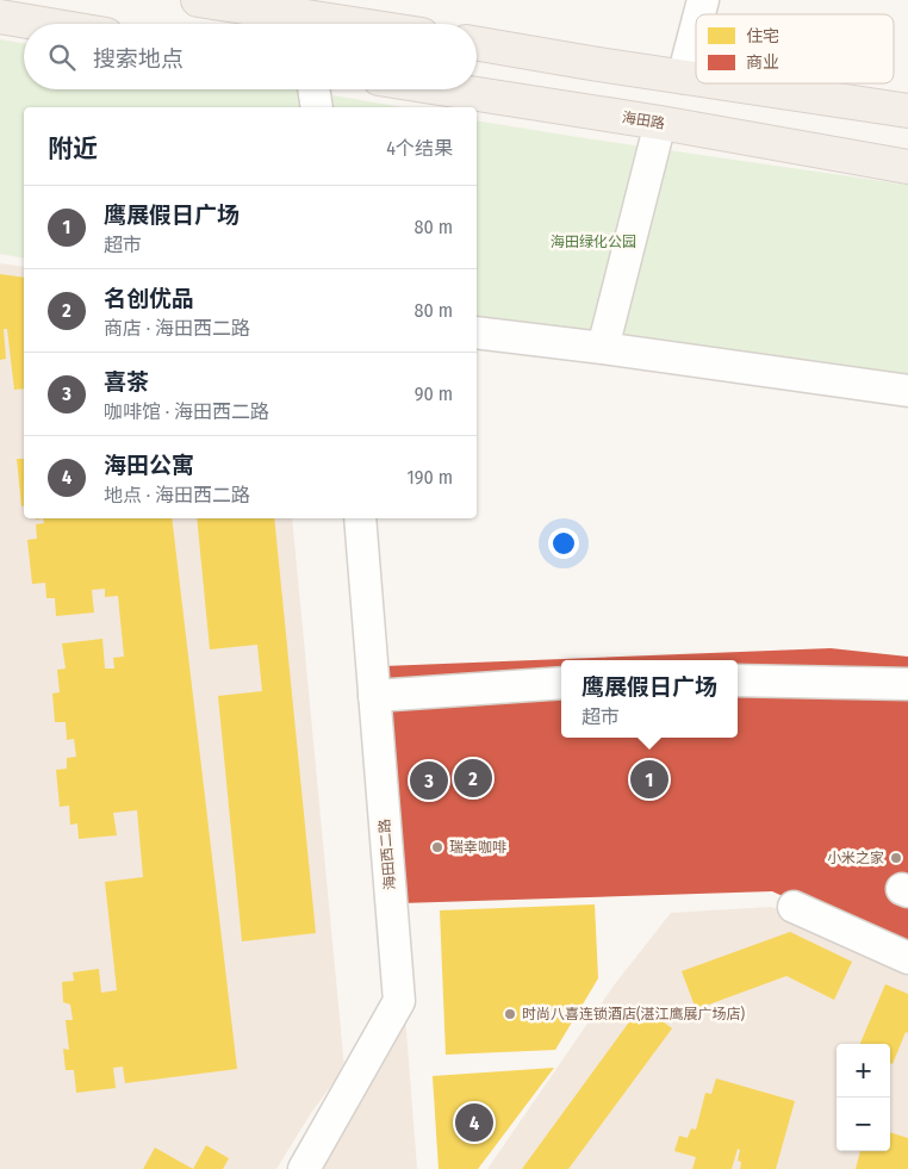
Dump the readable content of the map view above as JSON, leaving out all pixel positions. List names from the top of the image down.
{
  "streets": {
    "main road": ["海田路"],
    "street": ["海田西二路"]
  },
  "parks": ["海田绿化公园"],
  "places": ["瑞幸咖啡", "小米之家", "时尚八喜连锁酒店(湛江鹰展广场店)"],
  "legend": ["住宅", "商业"],
  "page": {
    "search": "搜索地点",
    "heading": ["附近", "4个结果"],
    "list": [
      {
        "mark": "1",
        "name": "鹰展假日广场",
        "note": "超市",
        "value": "80 m"
      },
      {
        "mark": "2",
        "name": "名创优品",
        "note": "商店 · 海田西二路",
        "value": "80 m"
      },
      {
        "mark": "3",
        "name": "喜茶",
        "note": "咖啡馆 · 海田西二路",
        "value": "90 m"
      },
      {
        "mark": "4",
        "name": "海田公寓",
        "note": "地点 · 海田西二路",
        "value": "190 m"
      }
    ],
    "popup": ["鹰展假日广场", "超市"],
    "pins": [
      "2",
      "1",
      "3",
      "4"
    ],
    "map_buttons": ["+", "−"]
  }
}
